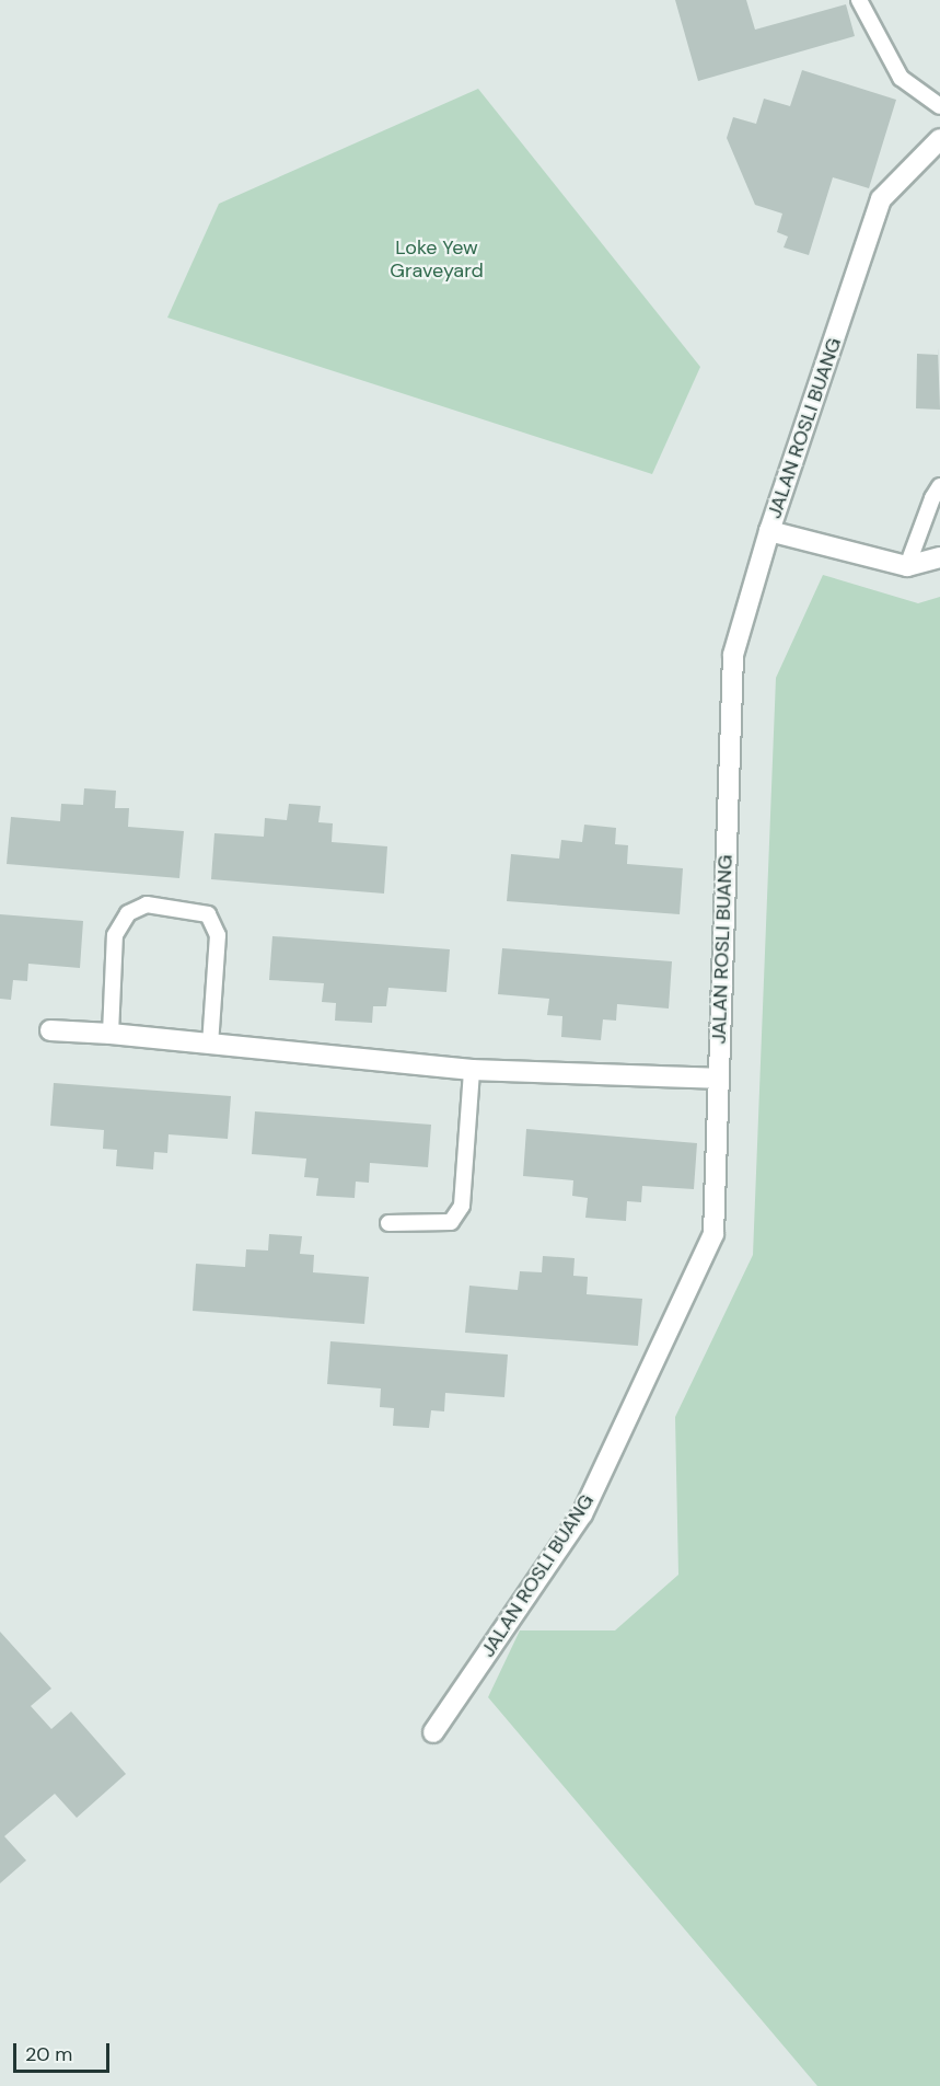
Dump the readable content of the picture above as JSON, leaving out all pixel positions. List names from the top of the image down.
{
  "streets": {
    "street": ["JALAN ROSLI BUANG"]
  },
  "parks": ["Loke Yew Graveyard"],
  "scale_bar": "20 m"
}
